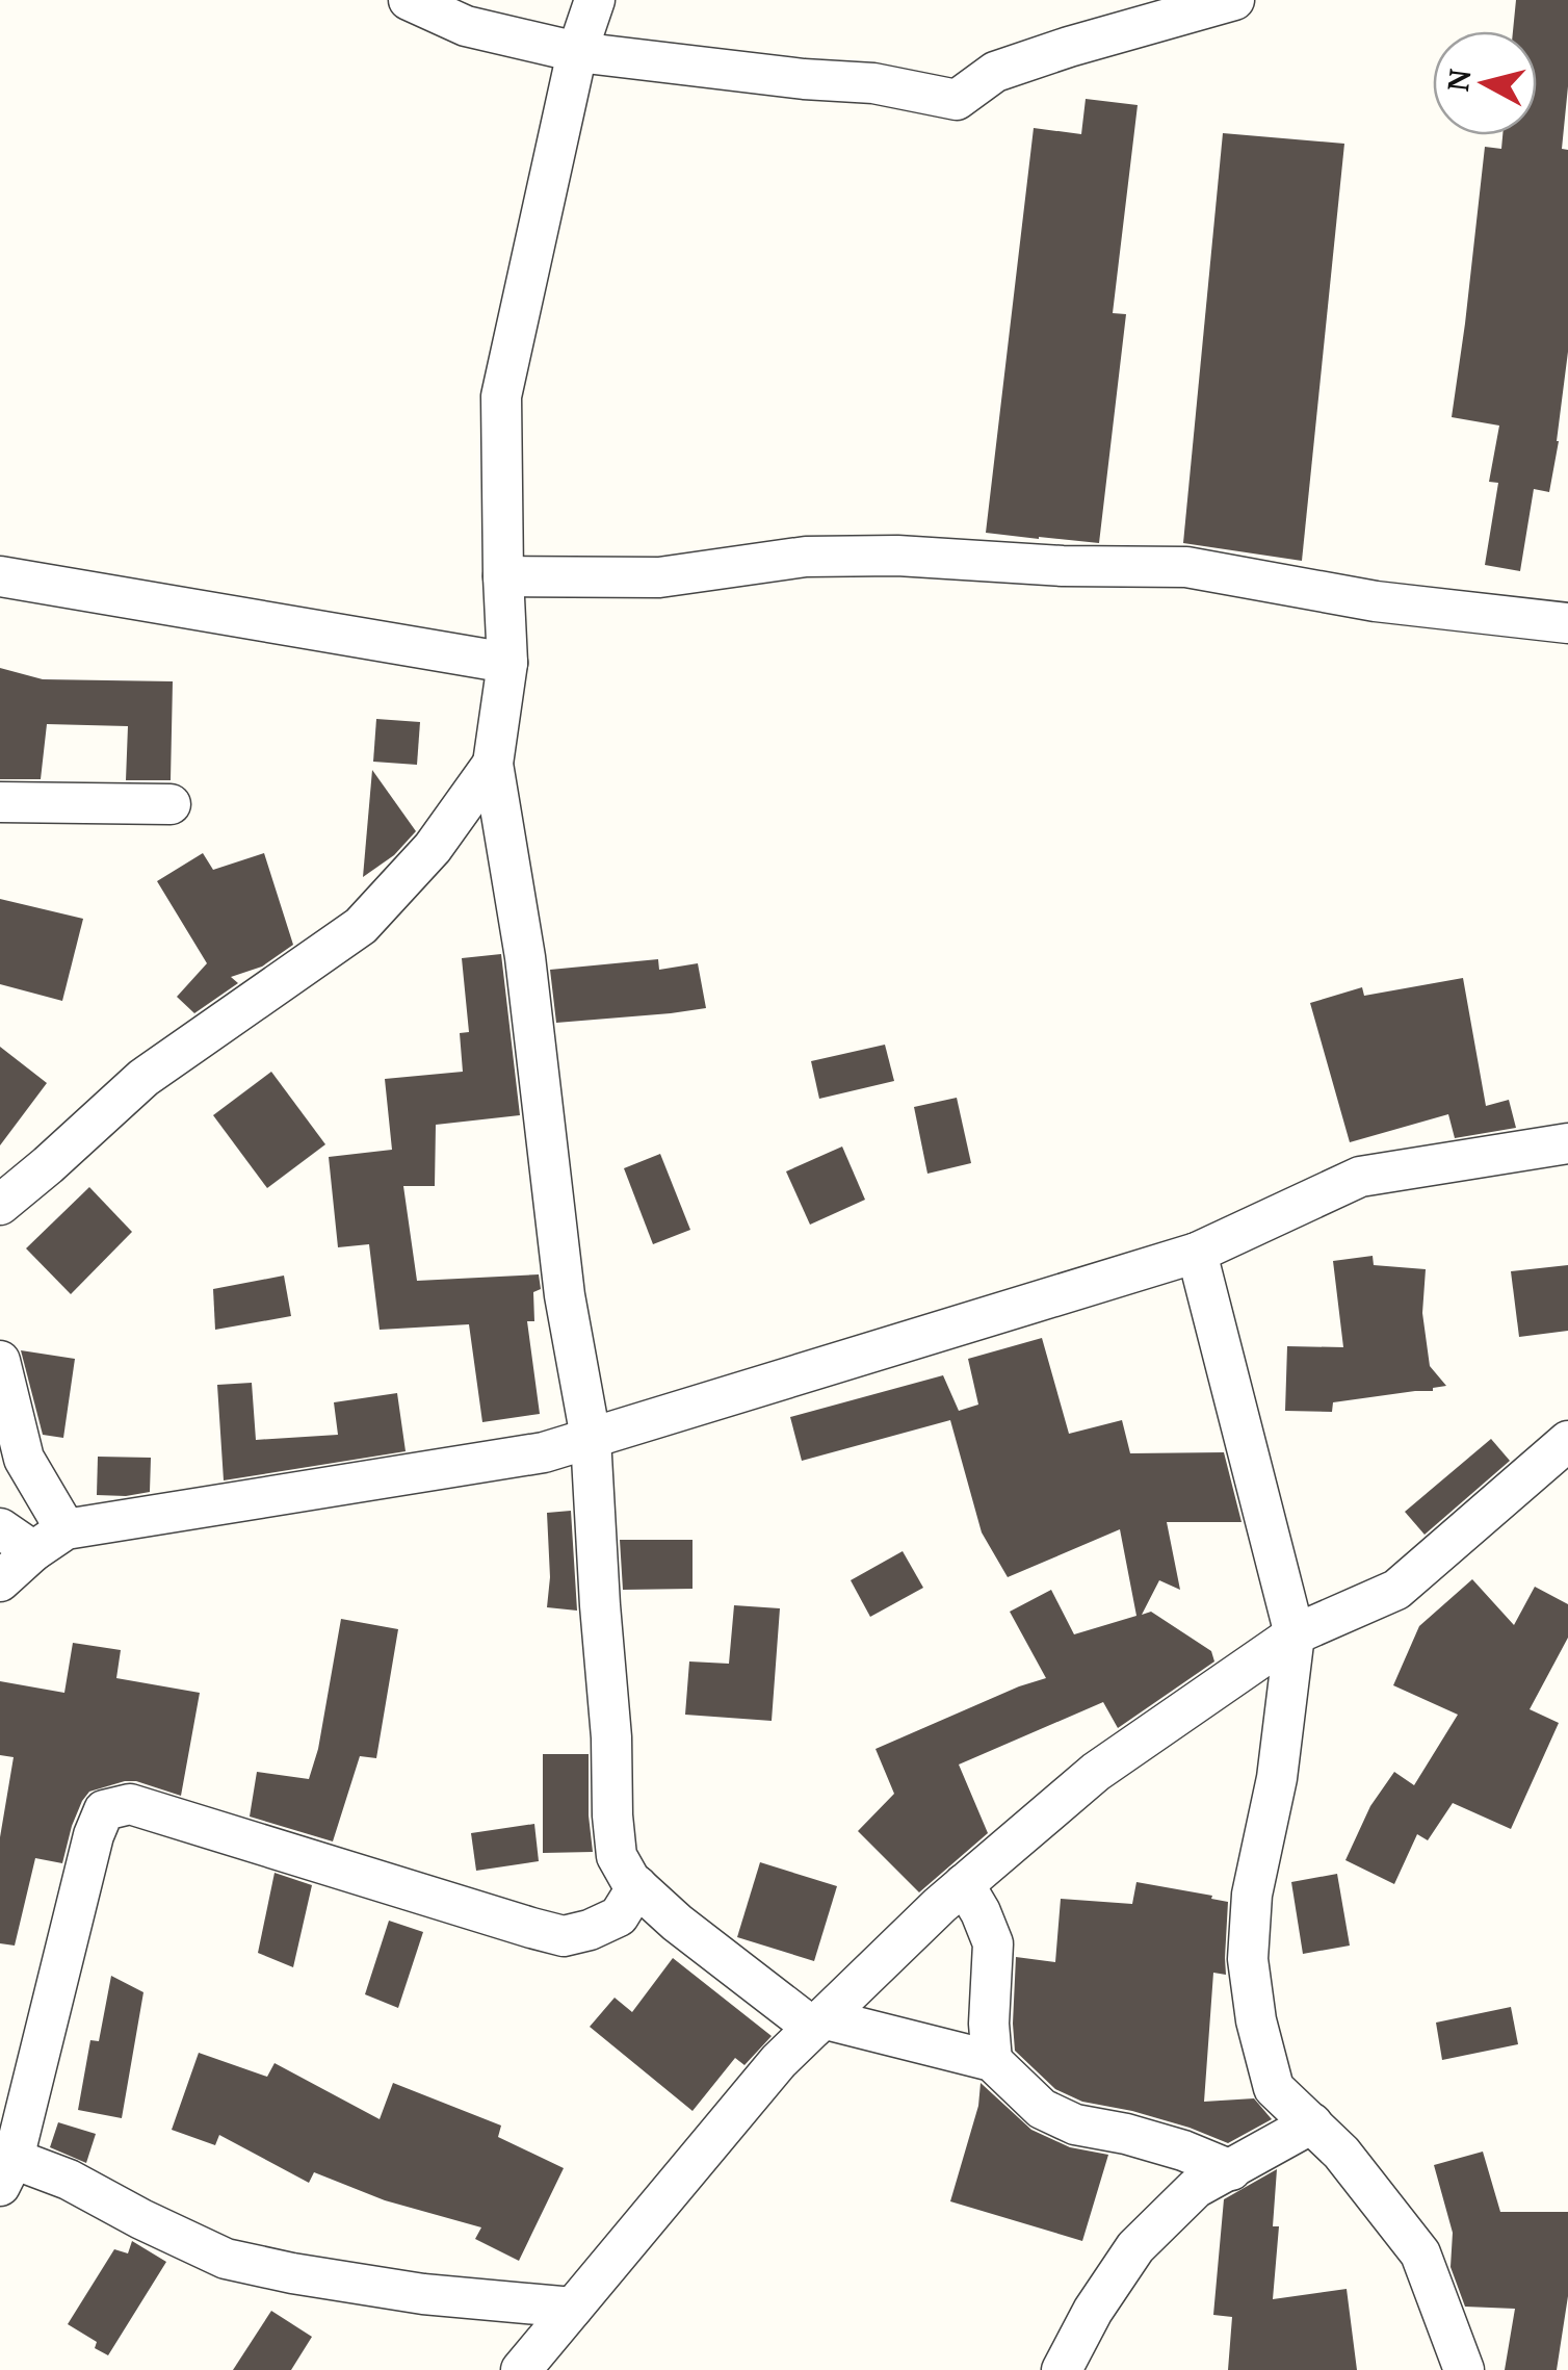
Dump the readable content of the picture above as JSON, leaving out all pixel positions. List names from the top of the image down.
{
  "north": "left"
}
